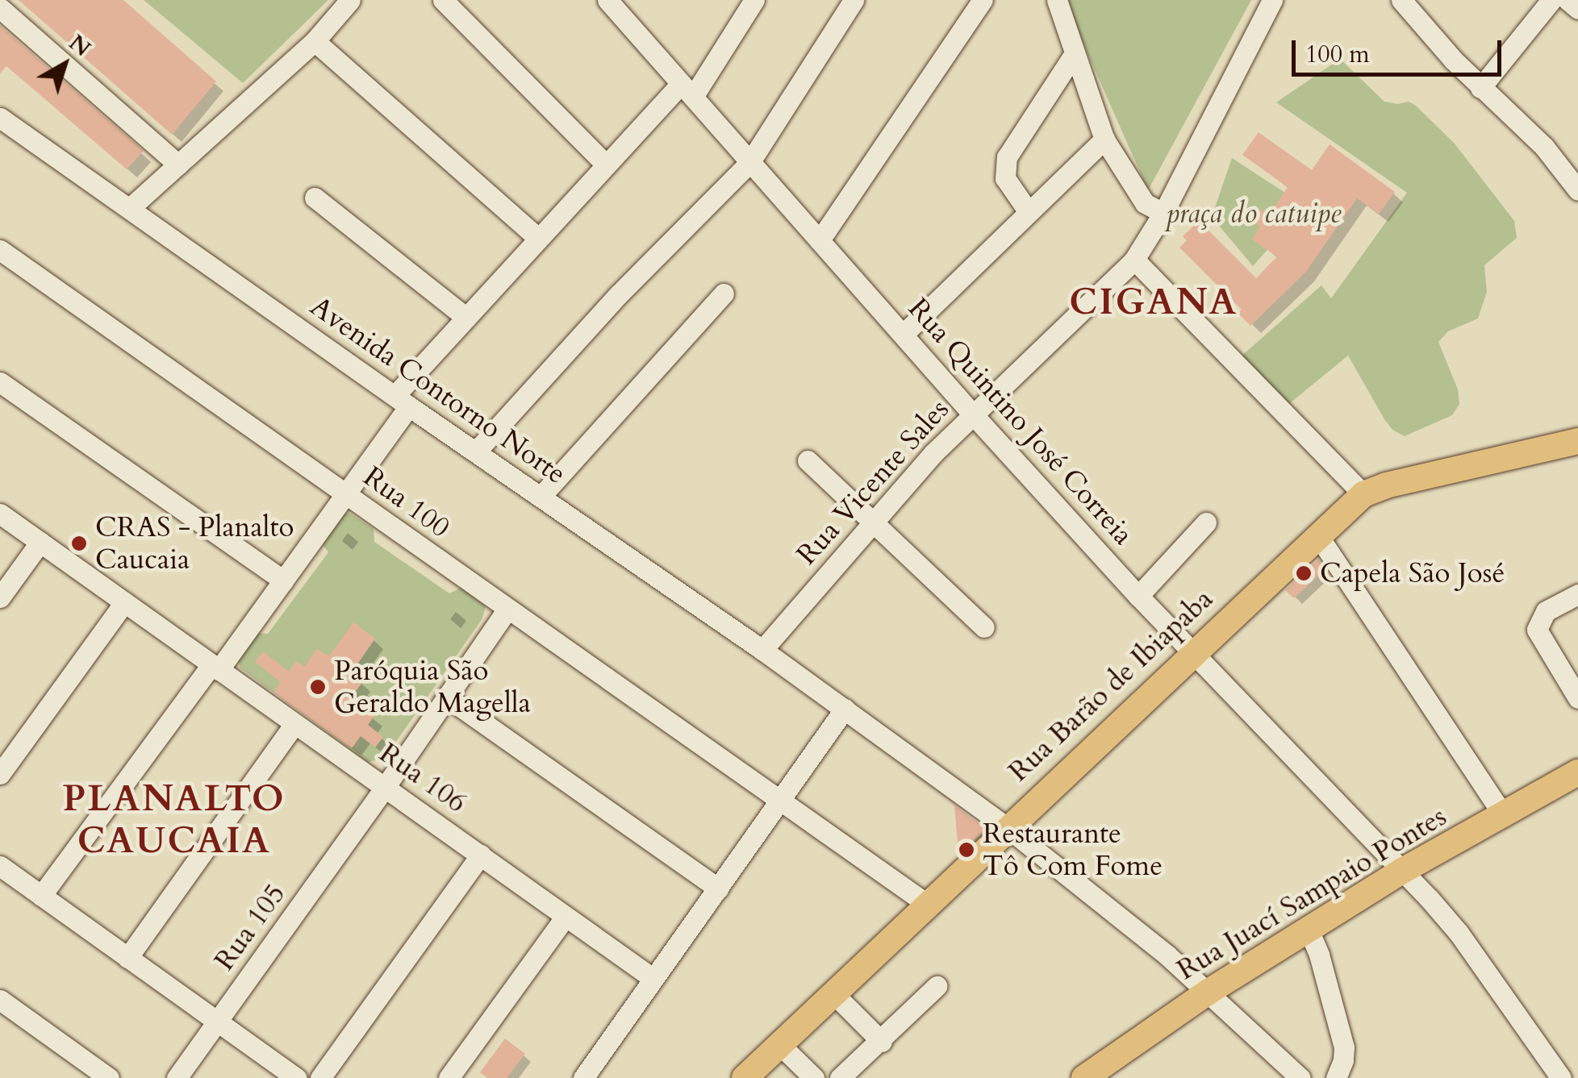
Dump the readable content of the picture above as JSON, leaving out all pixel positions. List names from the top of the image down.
{
  "streets": {
    "main road": ["Rua Barão de Ibiapaba", "Rua Juací Sampaio Pontes"],
    "street": [
      "Avenida Contorno Norte",
      "Rua Quintino José Correia",
      "Rua Vicente Sales",
      "Rua 100",
      "Rua 106",
      "Rua 105"
    ]
  },
  "crossings": [
    ["Avenida Contorno Norte", "Rua Vicente Sales"],
    ["Avenida Contorno Norte", "Rua Barão de Ibiapaba"],
    ["Avenida Contorno Norte", "Rua Juací Sampaio Pontes"],
    ["Rua Quintino José Correia", "Rua Vicente Sales"],
    ["Rua Quintino José Correia", "Rua Barão de Ibiapaba"],
    ["Rua Quintino José Correia", "Rua Juací Sampaio Pontes"],
    ["Rua 100", "Rua Barão de Ibiapaba"],
    ["Rua 100", "Rua 105"],
    ["Rua 106", "Rua 105"]
  ],
  "districts": ["CIGANA", "PLANALTO CAUCAIA"],
  "parks": ["praça do catuipe"],
  "places": [
    "CRAS - Planalto Caucaia",
    "Capela São José",
    "Paróquia São Geraldo Magella",
    "Restaurante Tô Com Fome"
  ],
  "scale_bar": "100 m",
  "north": "top right"
}
